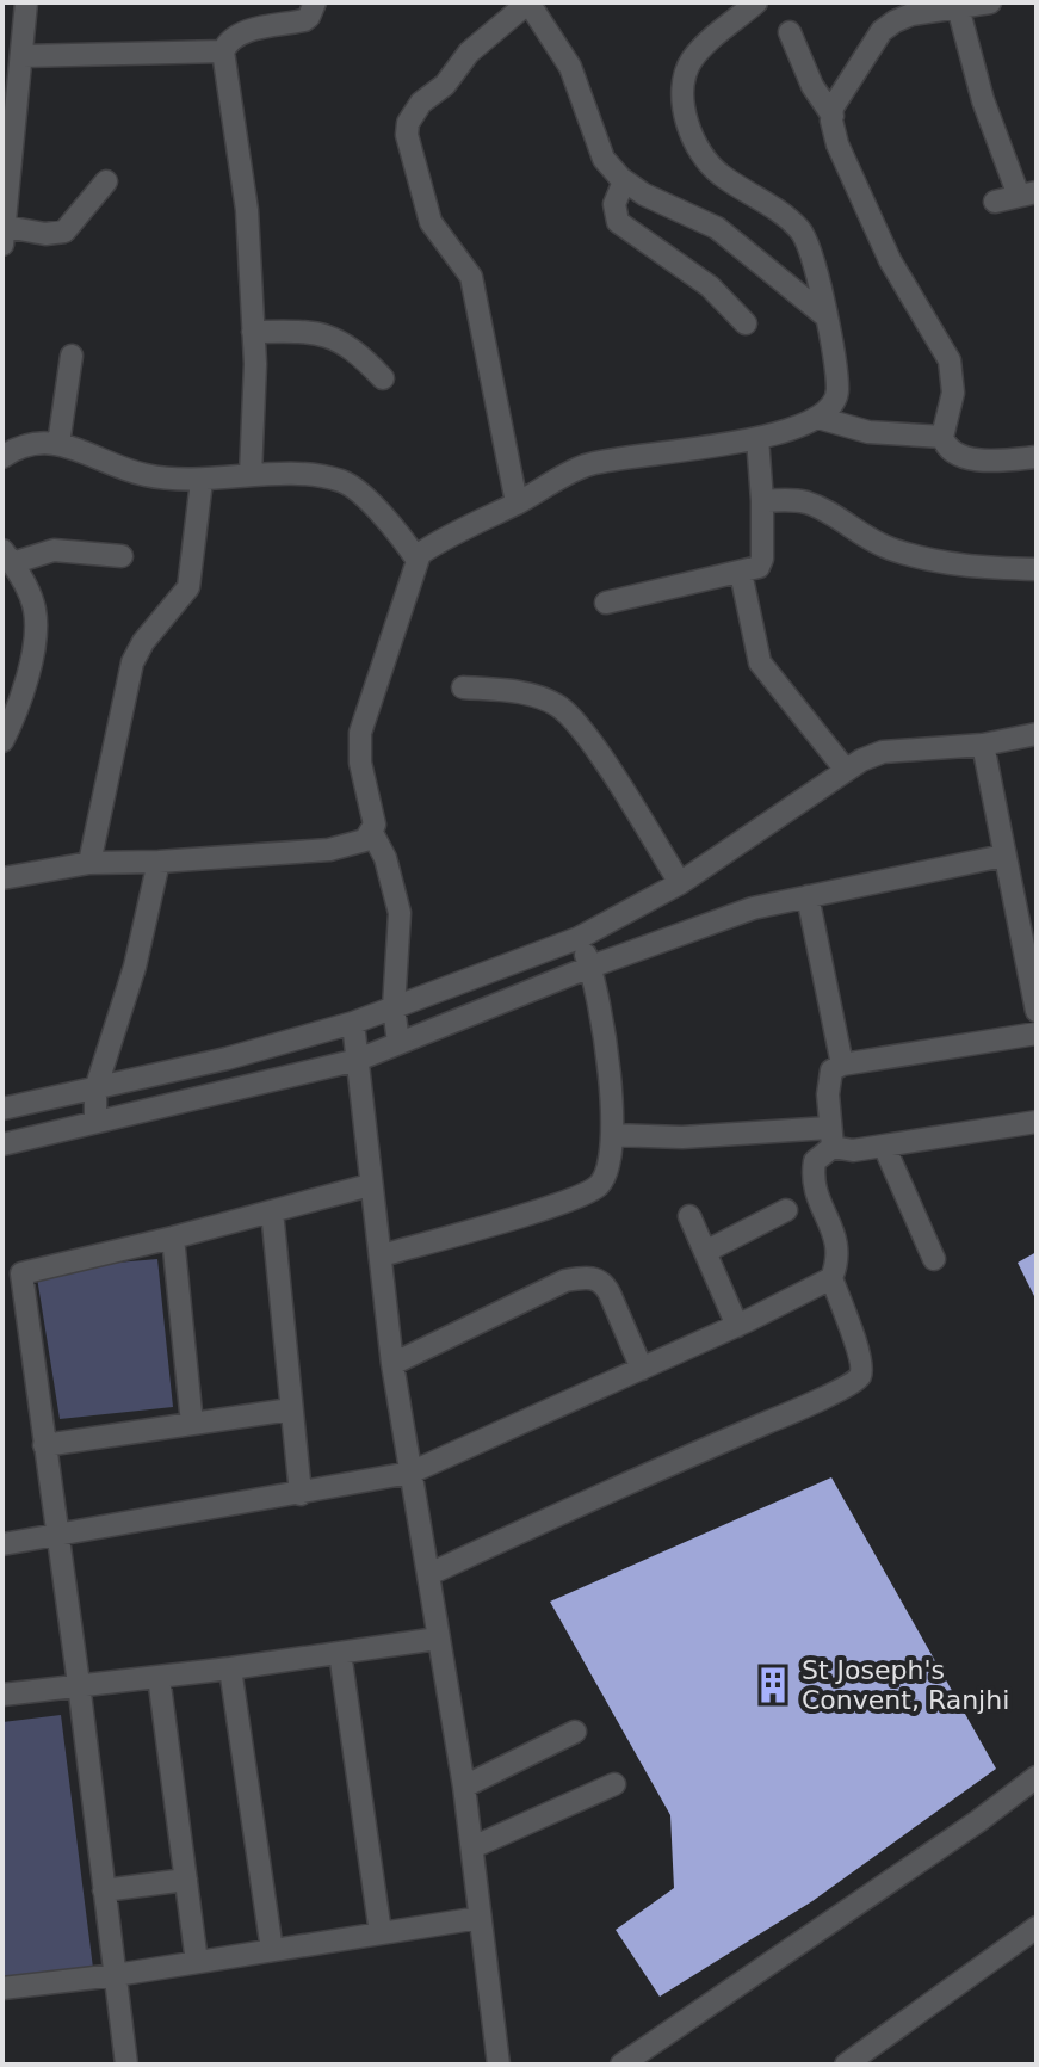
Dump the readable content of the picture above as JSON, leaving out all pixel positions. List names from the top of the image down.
{
  "places": {
    "building": ["St Joseph's Convent, Ranjhi"]
  }
}
